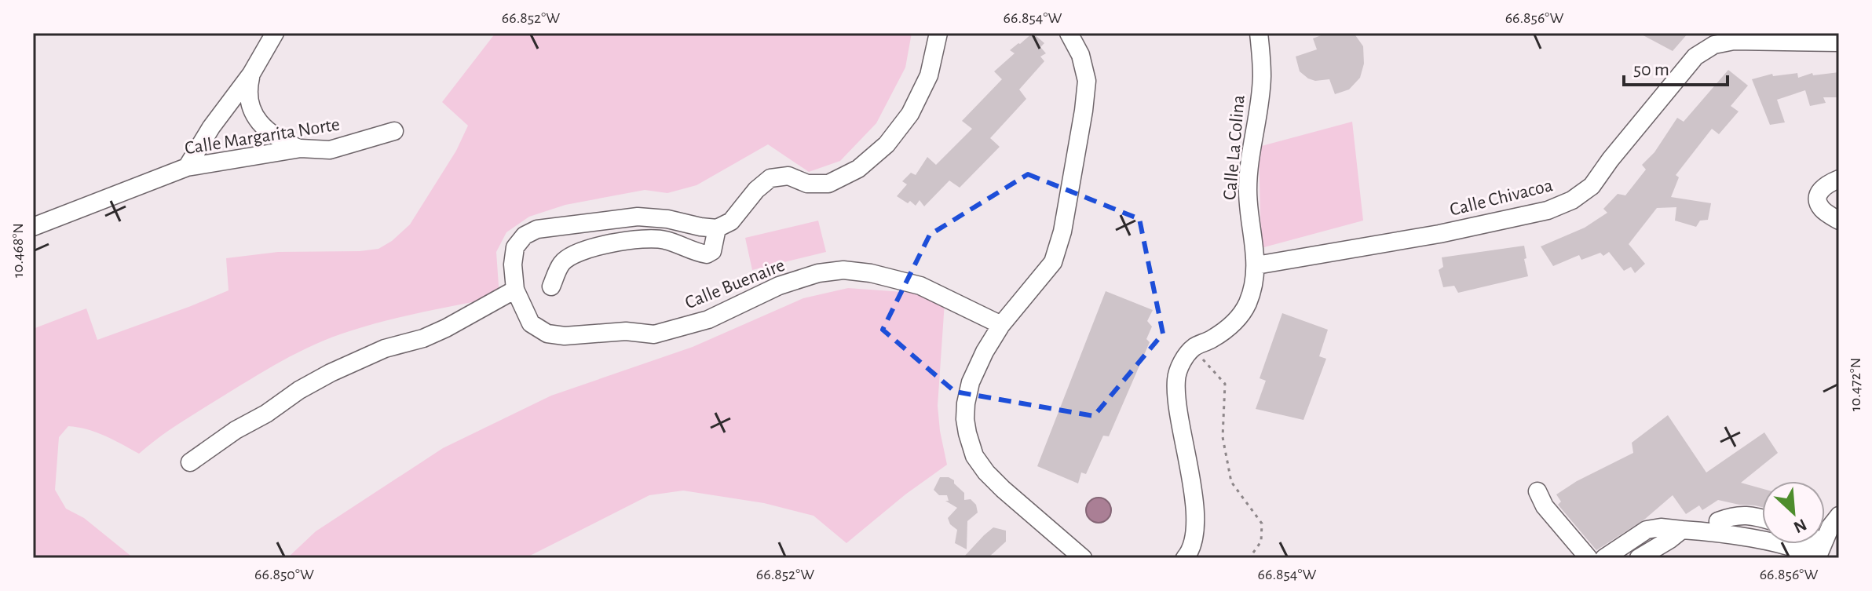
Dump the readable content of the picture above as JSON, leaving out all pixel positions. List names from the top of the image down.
{
  "streets": {
    "street": [
      "Calle Margarita Norte",
      "Calle La Colina",
      "Calle Chivacoa",
      "Calle Buenaire"
    ]
  },
  "crossings": [
    ["Calle La Colina", "Calle Chivacoa"]
  ],
  "scale_bar": "50 m",
  "north": "bottom right",
  "coordinates": [
    "66.852°W",
    "66.854°W",
    "66.856°W",
    "10.468°N",
    "10.472°N",
    "66.850°W"
  ]
}
